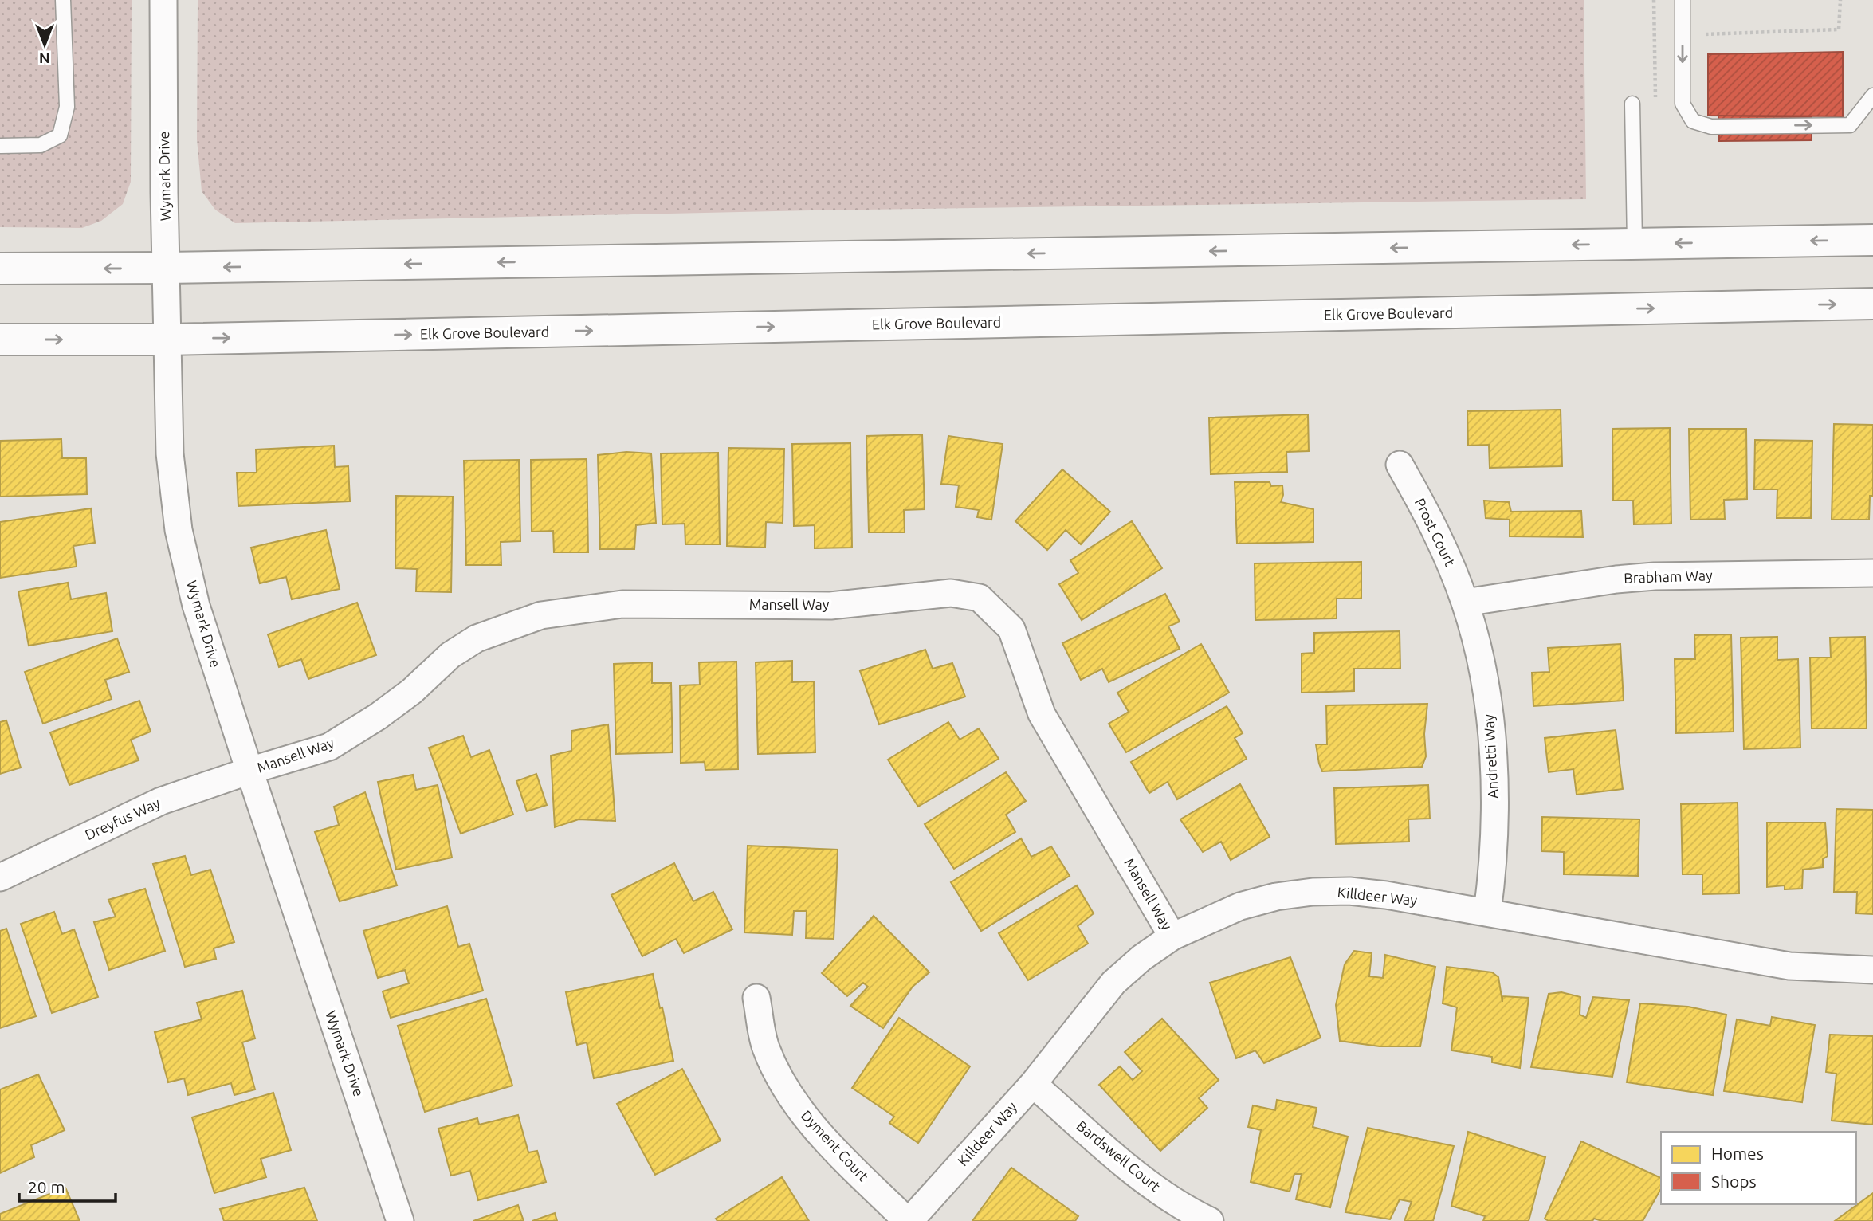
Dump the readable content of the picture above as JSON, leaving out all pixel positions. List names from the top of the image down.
{
  "streets": {
    "main road": ["Elk Grove Boulevard"],
    "street": [
      "Wymark Drive",
      "Prost Court",
      "Brabham Way",
      "Mansell Way",
      "Andretti Way",
      "Dreyfus Way",
      "Killdeer Way",
      "Dyment Court",
      "Bardswell Court"
    ]
  },
  "crossings": [
    ["Wymark Drive", "Elk Grove Boulevard"],
    ["Wymark Drive", "Mansell Way"],
    ["Wymark Drive", "Dreyfus Way"],
    ["Prost Court", "Brabham Way"],
    ["Prost Court", "Andretti Way"],
    ["Brabham Way", "Andretti Way"],
    ["Mansell Way", "Dreyfus Way"],
    ["Mansell Way", "Killdeer Way"],
    ["Andretti Way", "Killdeer Way"],
    ["Killdeer Way", "Dyment Court"],
    ["Killdeer Way", "Bardswell Court"]
  ],
  "legend": ["Homes", "Shops"],
  "scale_bar": "20 m",
  "north": "bottom"
}
